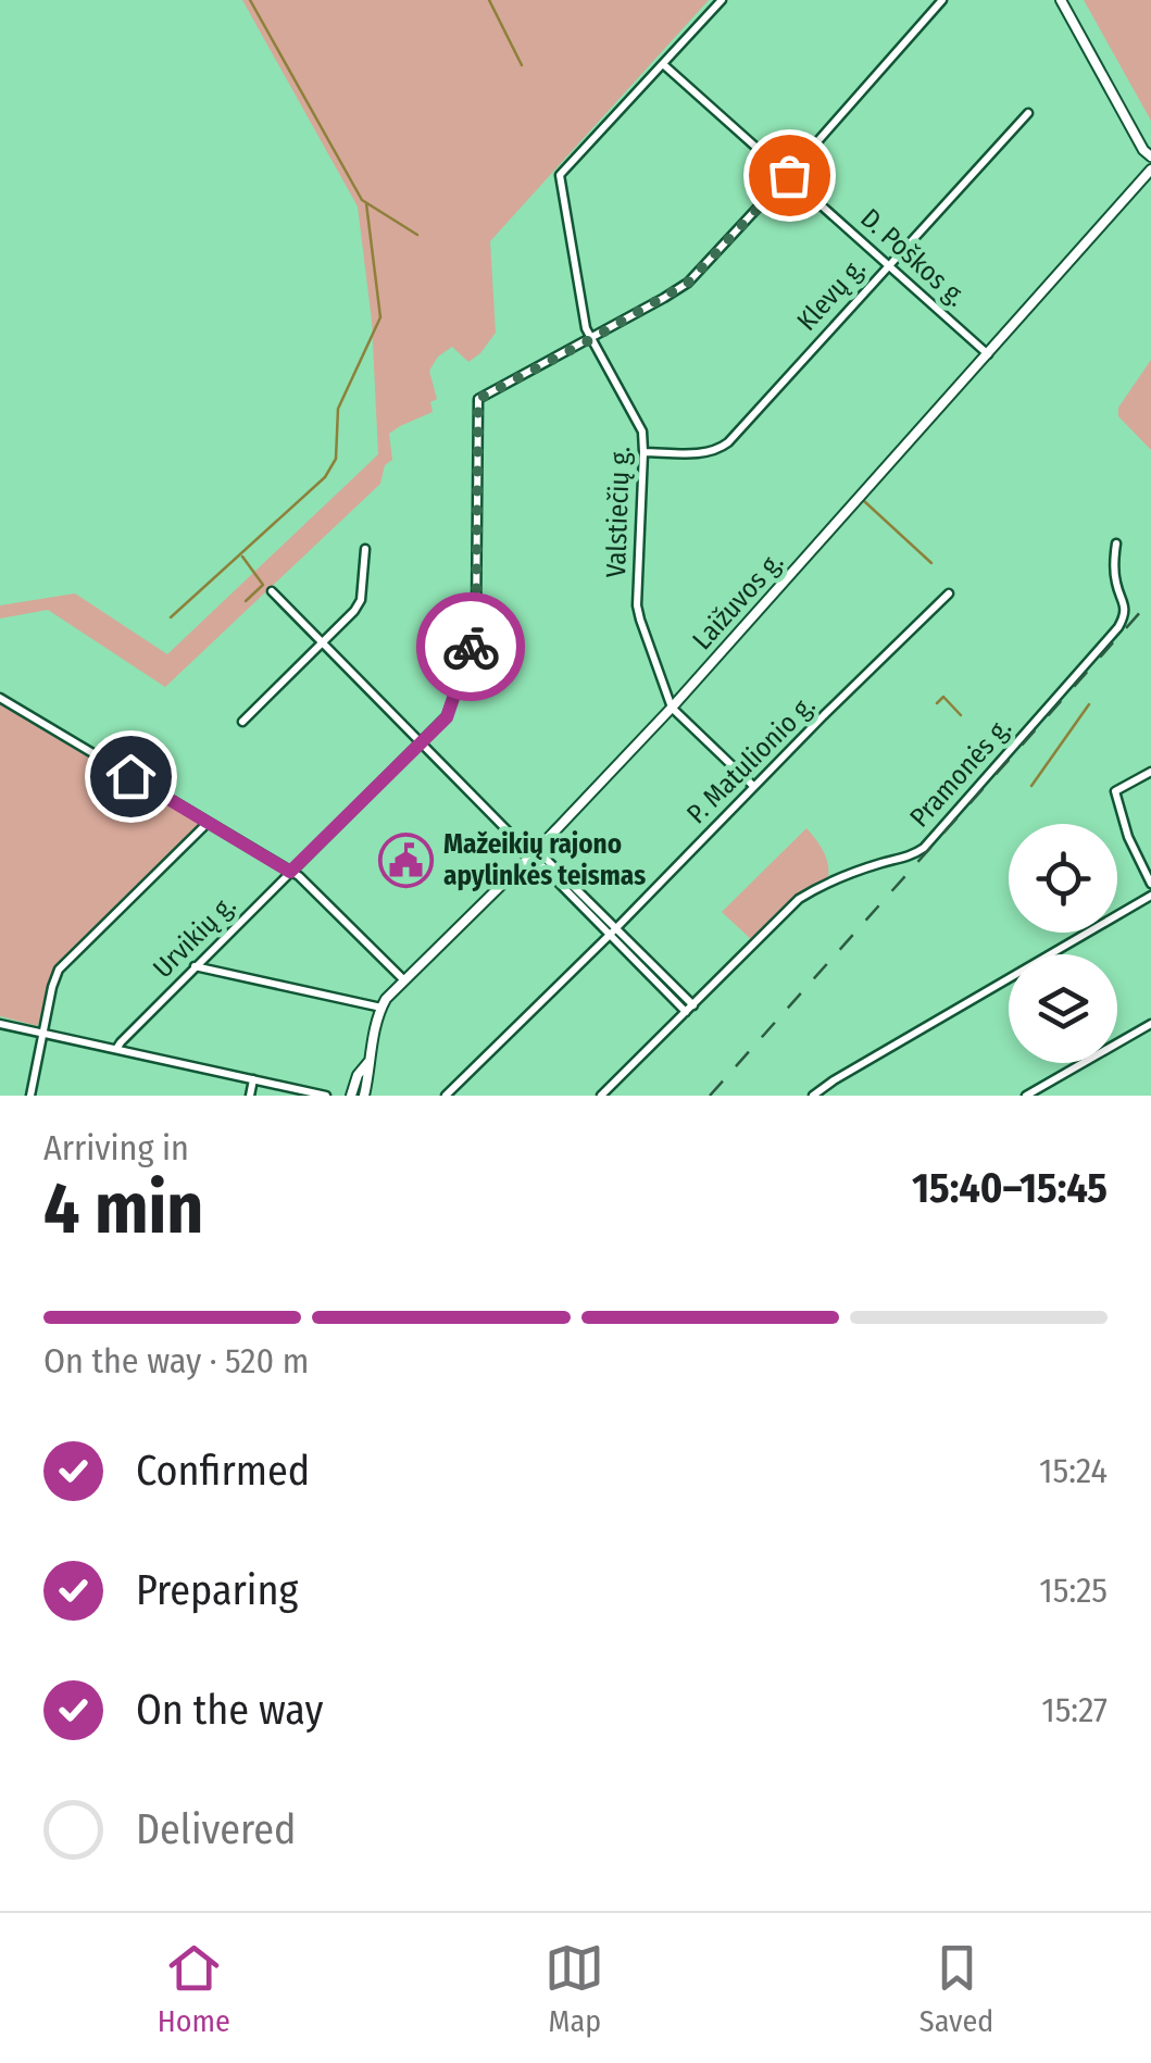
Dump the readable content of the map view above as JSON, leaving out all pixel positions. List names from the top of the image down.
{
  "streets": {
    "main road": ["Laižuvos g."],
    "street": [
      "D. Poškos g.",
      "Klevų g.",
      "Valstiečių g.",
      "P. Matulionio g.",
      "Pramonės g.",
      "Urvikių g."
    ]
  },
  "crossings": [
    ["D. Poškos g.", "Klevų g."],
    ["D. Poškos g.", "Valstiečių g."],
    ["D. Poškos g.", "Laižuvos g."],
    ["Klevų g.", "Valstiečių g."],
    ["Valstiečių g.", "Laižuvos g."],
    ["Valstiečių g.", "Urvikių g."]
  ],
  "places": {
    "public building": ["Mažeikių rajono apylinkės teismas"]
  },
  "page": {
    "heading": ["4 min", "Arriving in", "15:40–15:45"],
    "bar": "On the way · 520 m",
    "list": [
      ["Confirmed", "15:24"],
      ["Preparing", "15:25"],
      ["On the way", "15:27"],
      "Delivered"
    ],
    "tabs": ["Home", "Map", "Saved"]
  }
}
